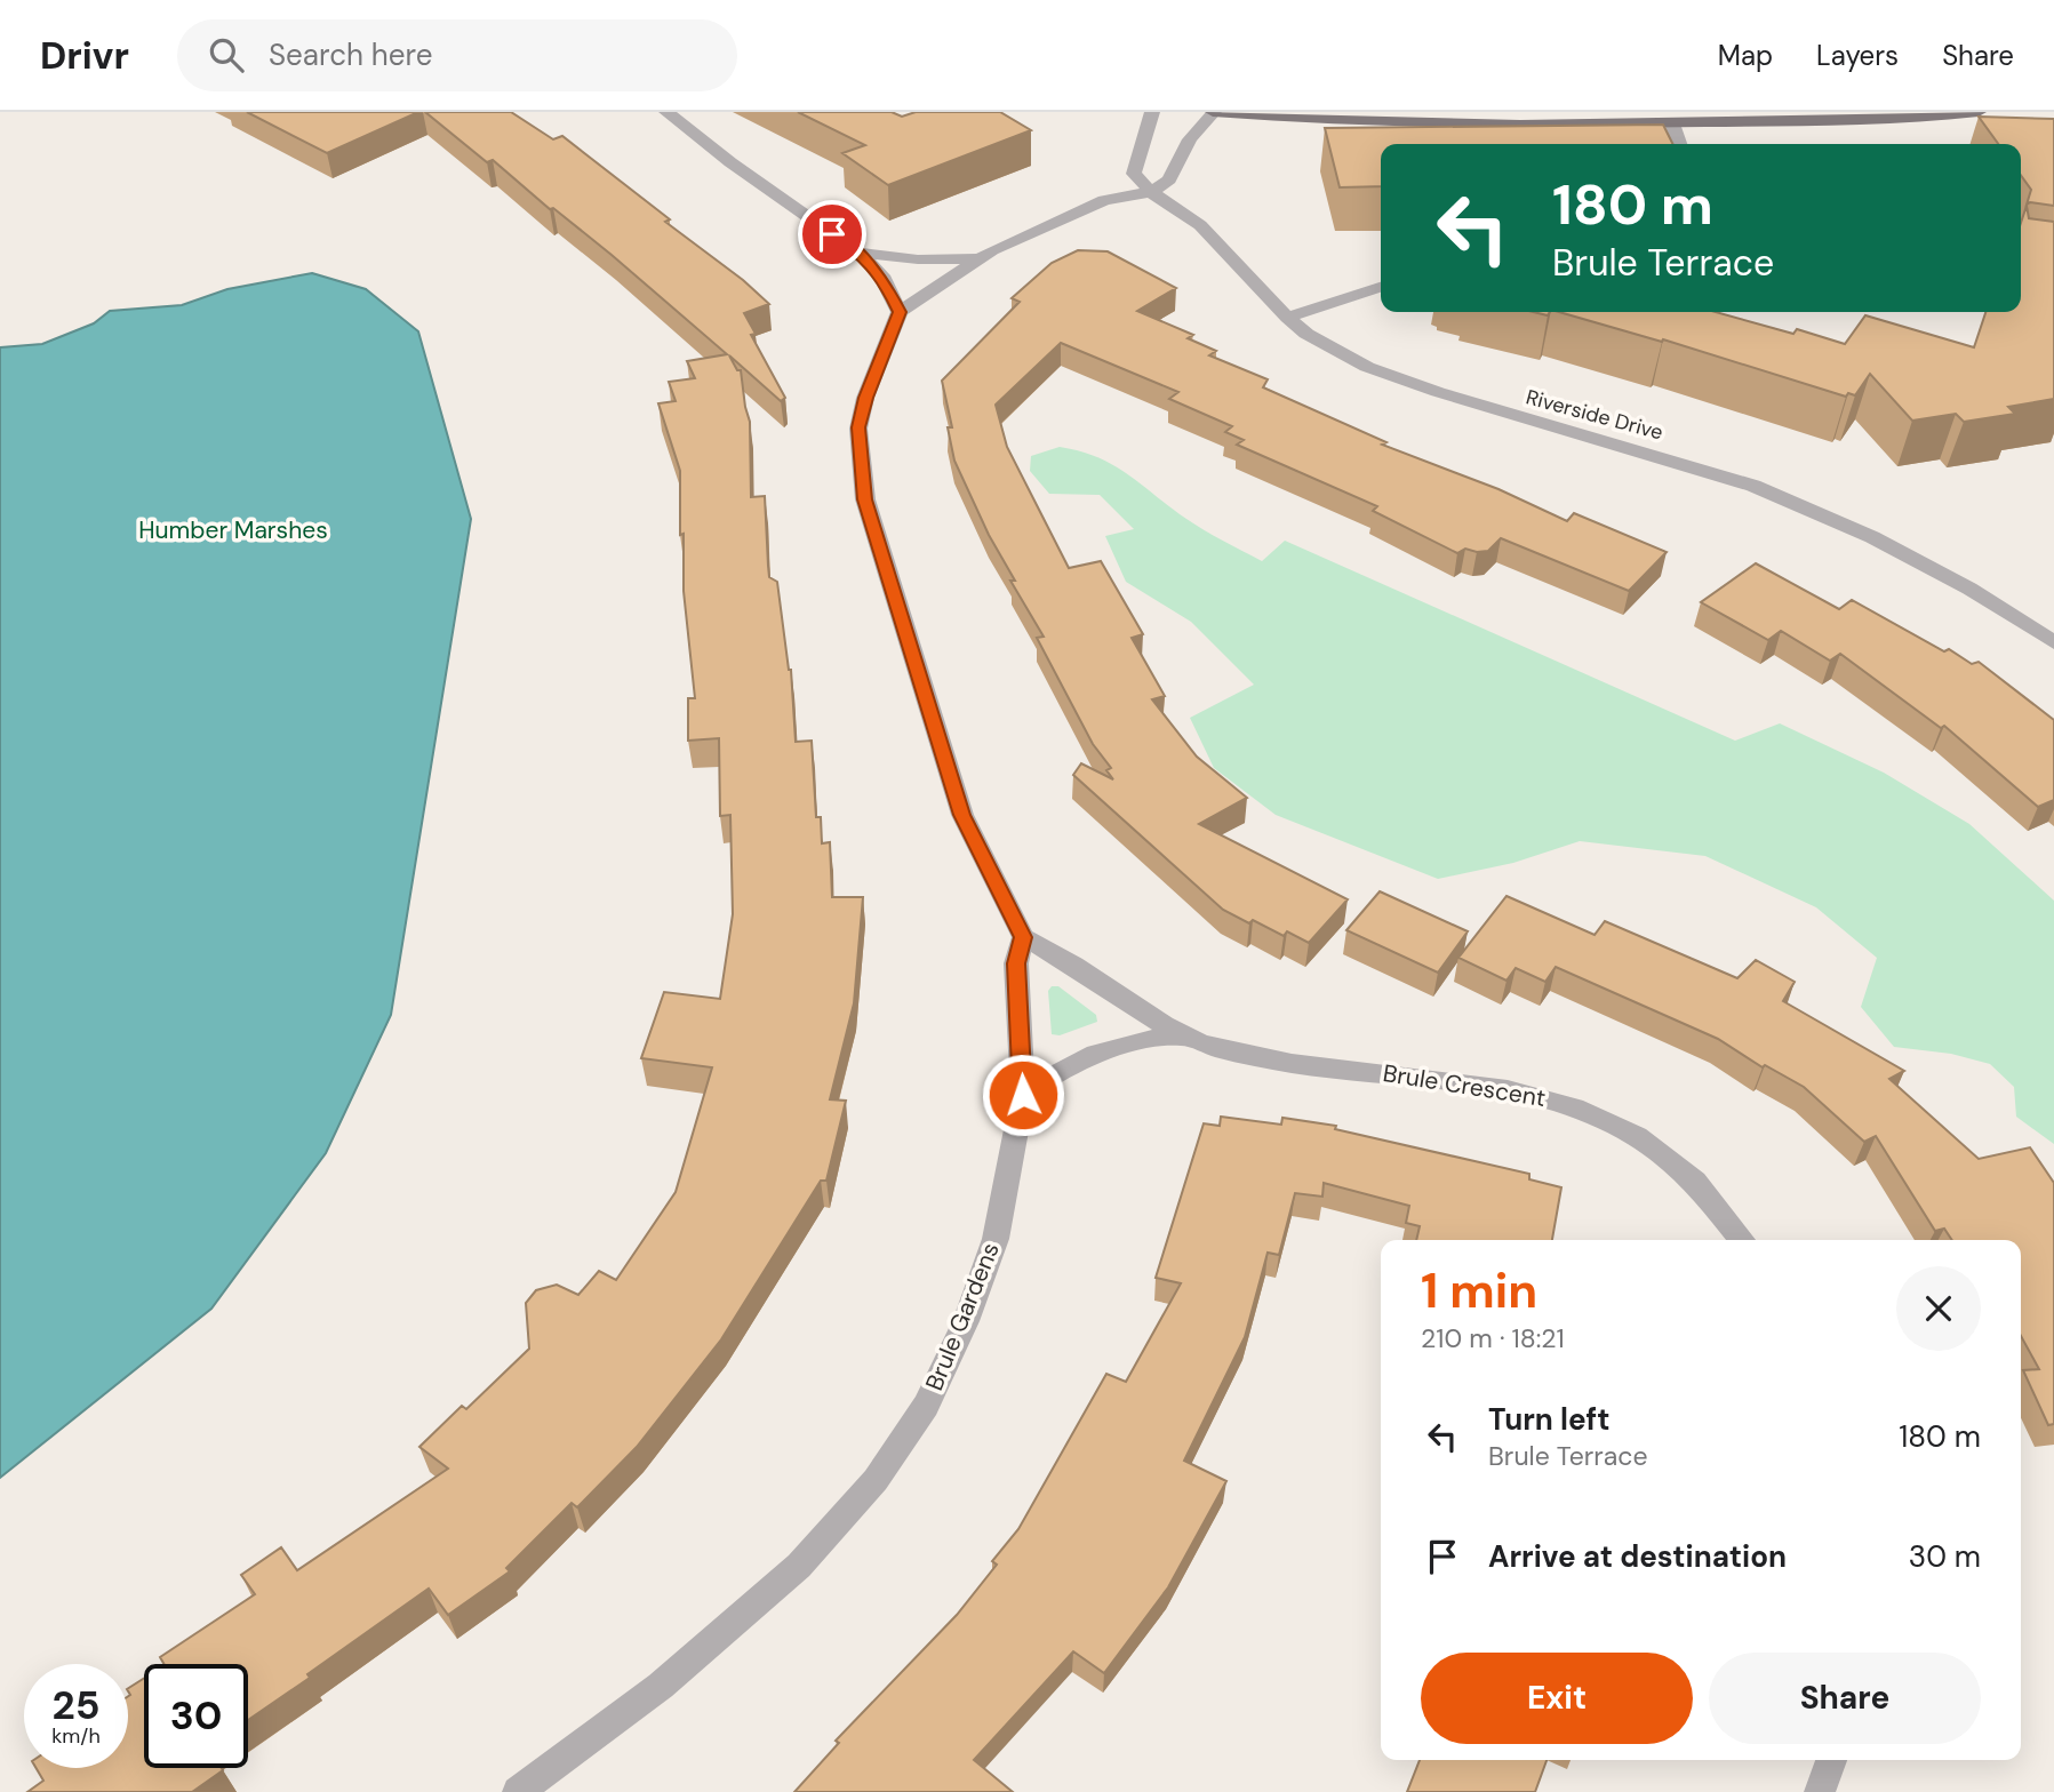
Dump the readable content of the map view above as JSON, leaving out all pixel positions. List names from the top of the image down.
{
  "streets": {
    "street": ["Riverside Drive", "Brule Crescent", "Brule Gardens"]
  },
  "crossings": [
    ["Brule Crescent", "Brule Gardens"]
  ],
  "parks": ["Humber Marshes"],
  "page": {
    "header": "Drivr",
    "search": "Search here",
    "nav": ["Map", "Layers", "Share"],
    "turn": ["180 m", "Brule Terrace"],
    "heading": ["1 min", "210 m · 18:21"],
    "list": [
      {
        "name": "Turn left",
        "note": "Brule Terrace",
        "value": "180 m"
      },
      {
        "name": "Arrive at destination",
        "value": "30 m"
      }
    ],
    "buttons": ["Exit", "Share"],
    "speed": "25 km/h",
    "limit": "30"
  }
}
